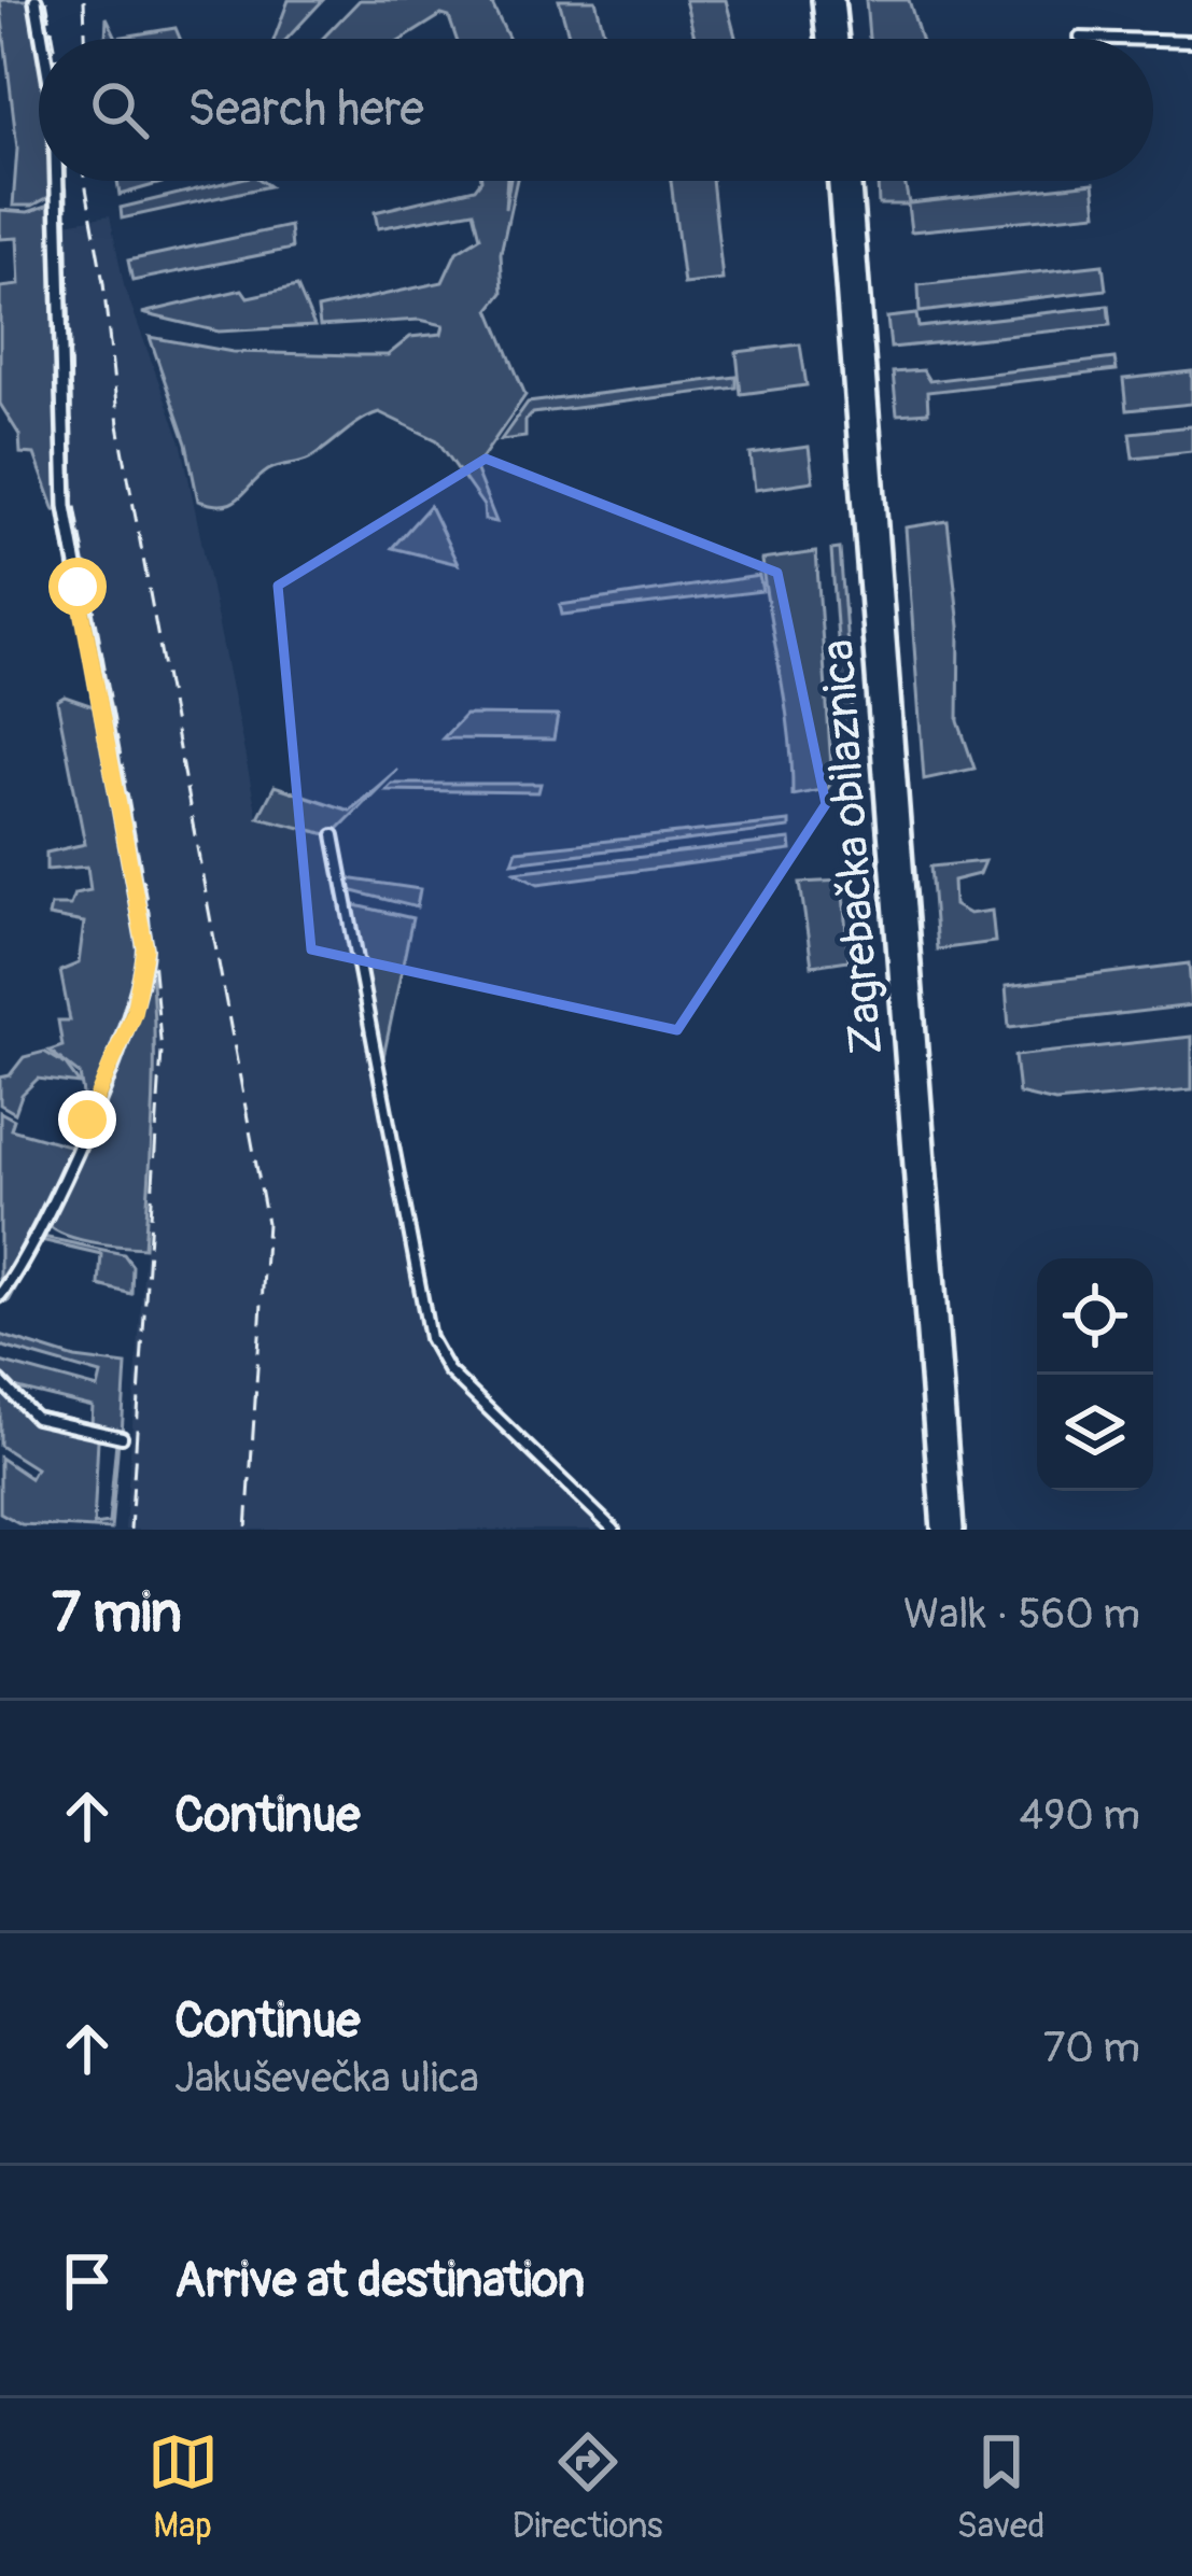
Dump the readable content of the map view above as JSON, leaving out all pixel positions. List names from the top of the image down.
{
  "streets": {
    "highway": ["Zagrebačka obilaznica"]
  },
  "page": {
    "search": "Search here",
    "heading": ["7 min", "Walk · 560 m"],
    "list": [
      ["Continue", "490 m"],
      ["Continue", "Jakuševečka ulica", "70 m"],
      "Arrive at destination"
    ],
    "nav": ["Map", "Directions", "Saved"]
  }
}
